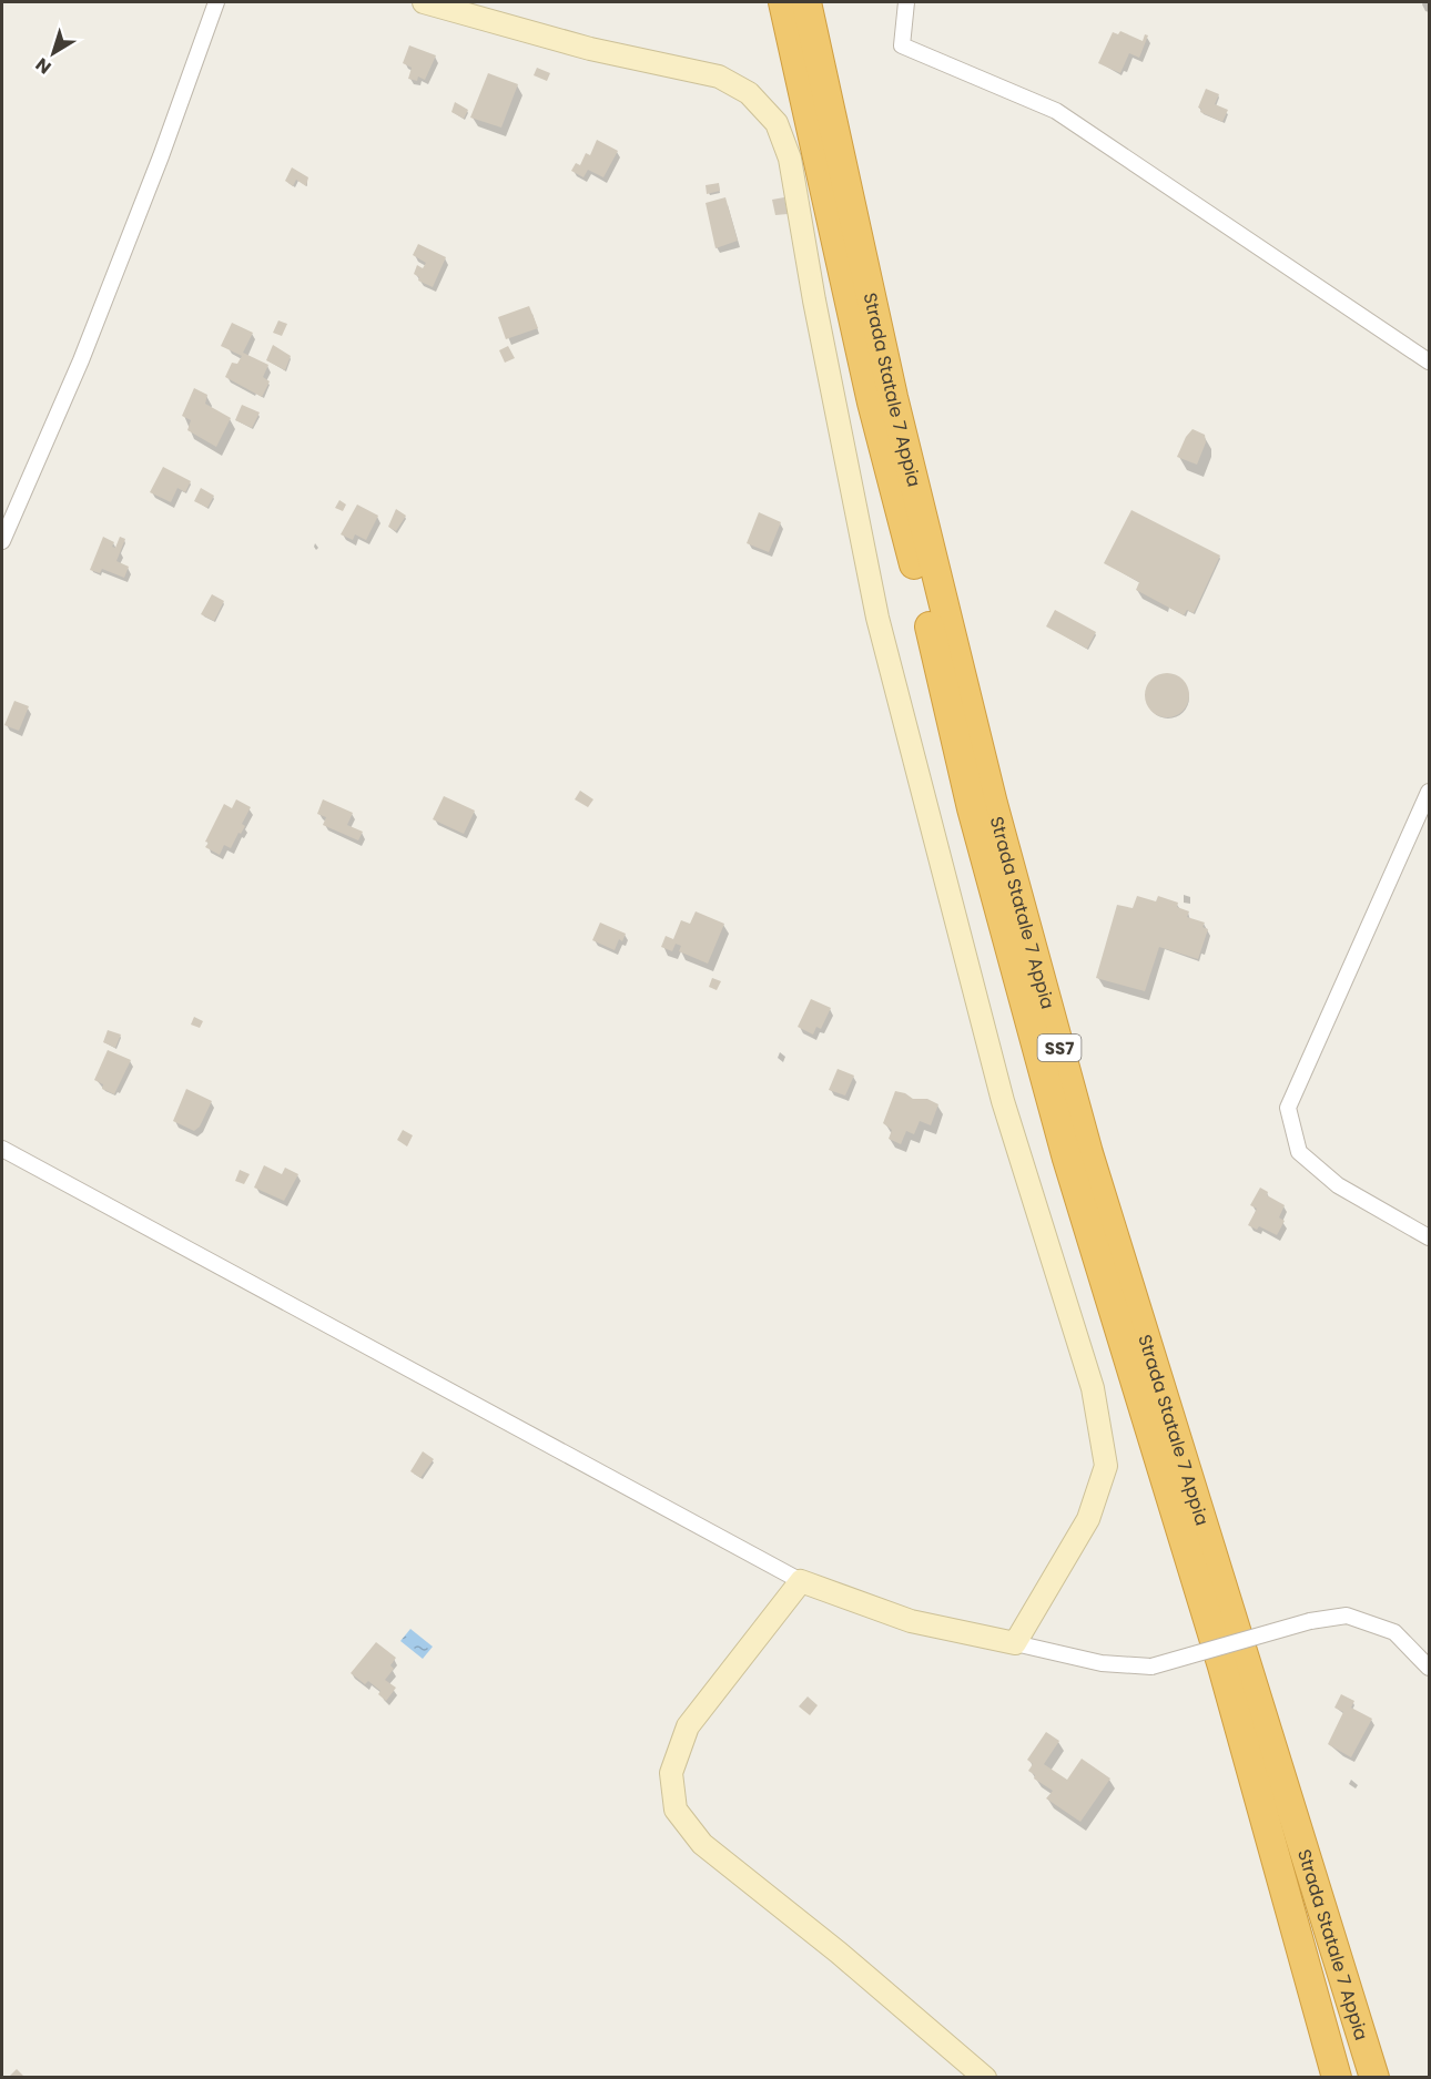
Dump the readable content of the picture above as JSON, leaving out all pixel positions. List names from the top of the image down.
{
  "streets": {
    "highway": ["Strada Statale 7 Appia", "SS7"]
  },
  "north": "bottom left"
}
